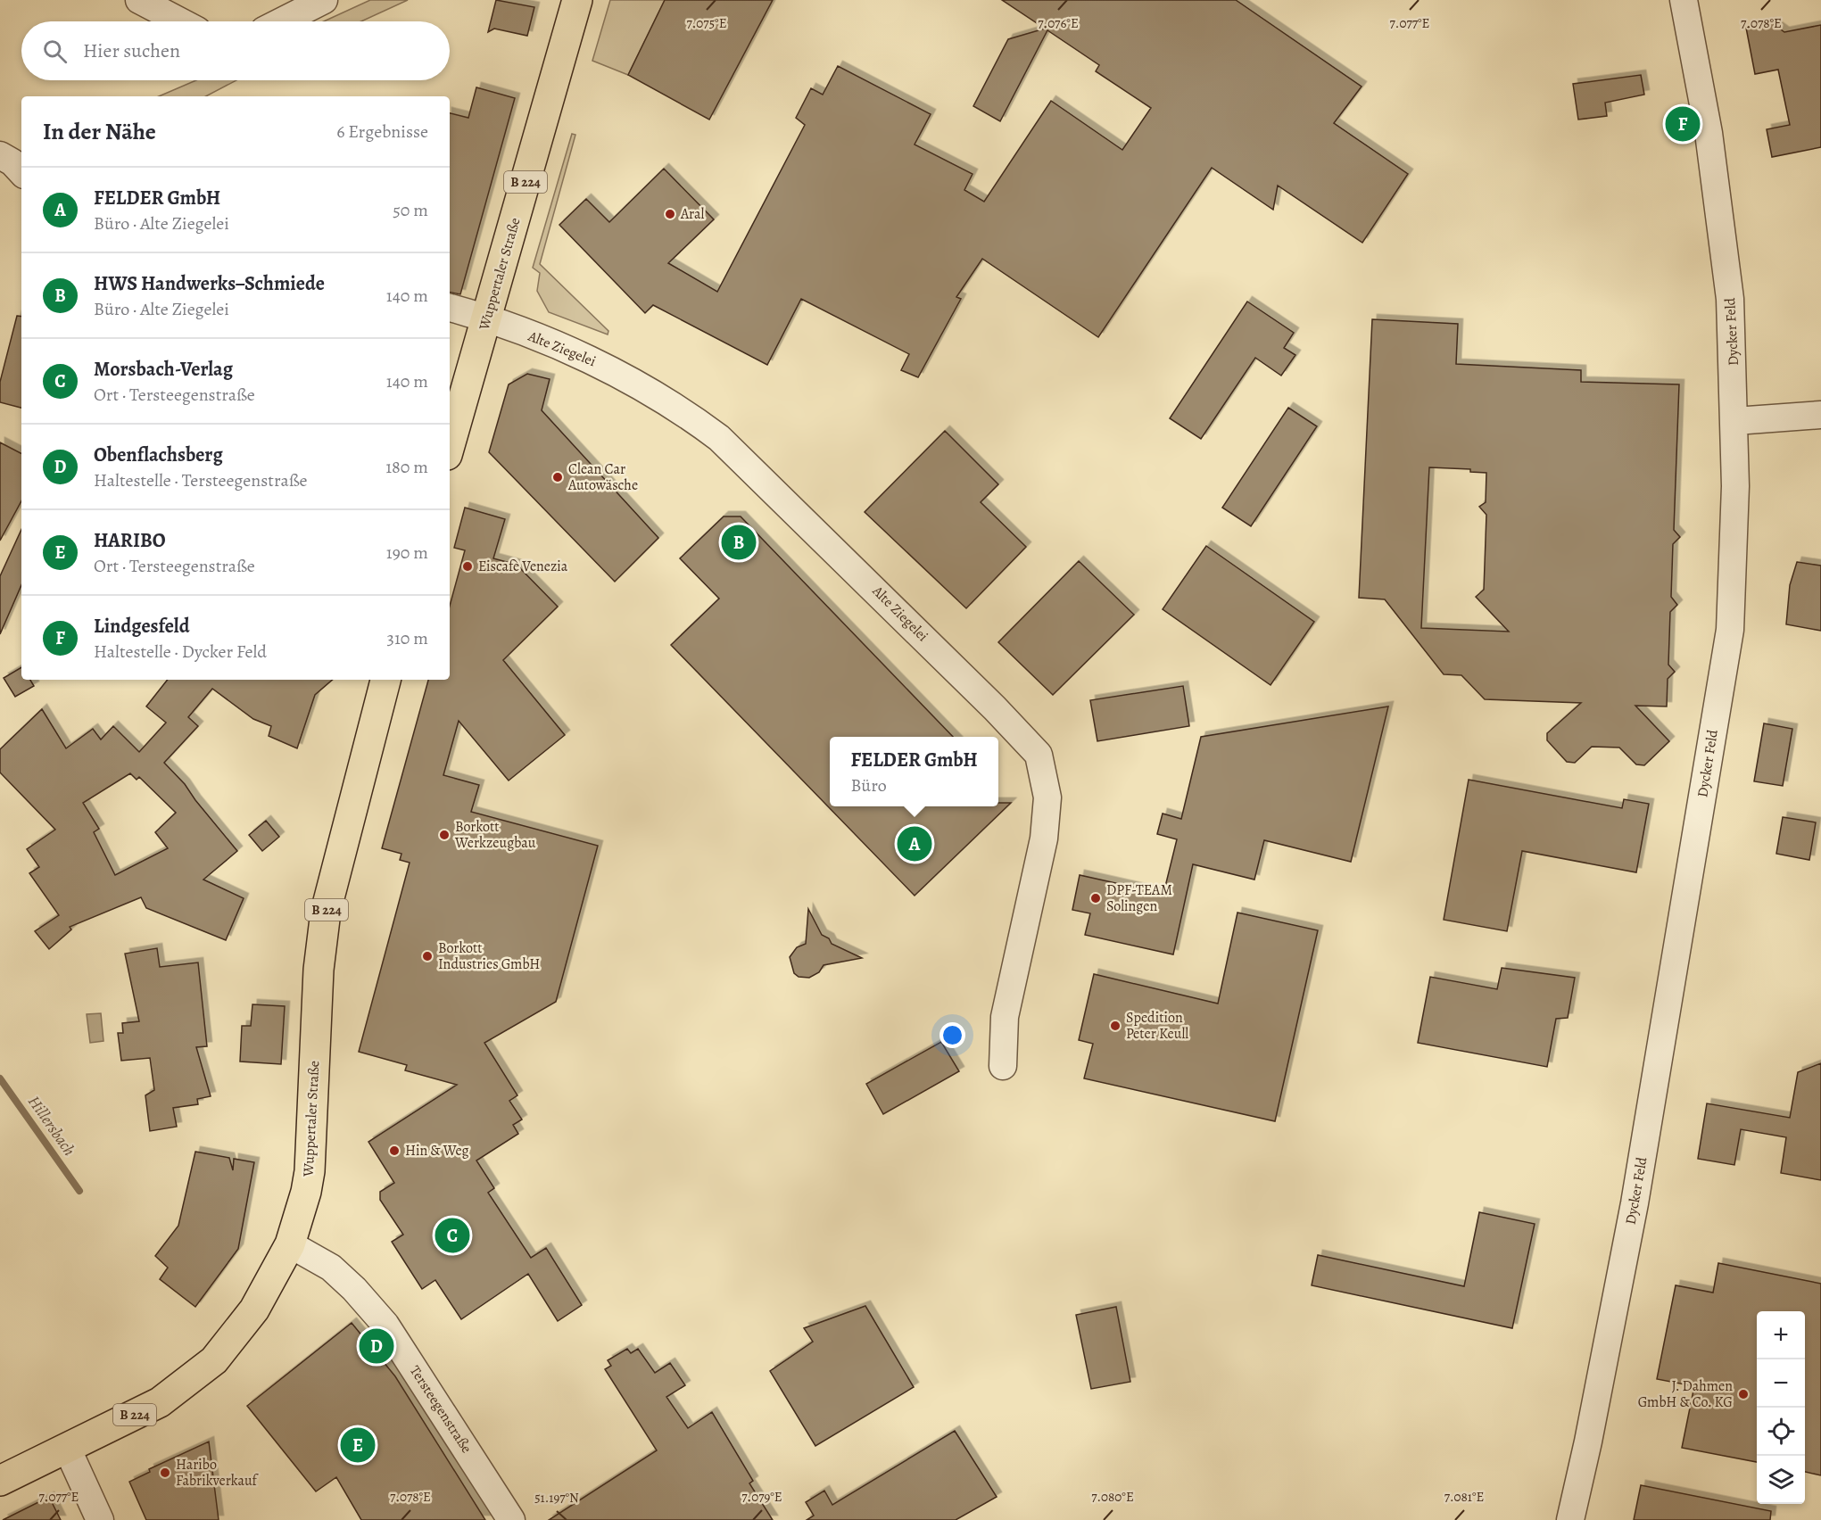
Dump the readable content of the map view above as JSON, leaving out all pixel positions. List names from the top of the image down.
{
  "streets": {
    "main road": ["B 224", "Wuppertaler Straße"],
    "street": ["Dycker Feld", "Alte Ziegelei", "Tersteegenstraße"]
  },
  "crossings": [
    ["Wuppertaler Straße", "Alte Ziegelei"],
    ["Wuppertaler Straße", "Tersteegenstraße"]
  ],
  "water": ["Hillersbach"],
  "places": [
    "Aral",
    "Clean Car Autowäsche",
    "Eiscafè Venezia",
    "Borkott Werkzeugbau",
    "DPF-TEAM Solingen",
    "Borkott Industries GmbH",
    "Spedition Peter Keull",
    "Hin & Weg",
    "J. Dahmen GmbH & Co. KG",
    "Haribo Fabrikverkauf"
  ],
  "page": {
    "search": "Hier suchen",
    "heading": ["In der Nähe", "6 Ergebnisse"],
    "pins": [
      "F",
      "B",
      "A",
      "C",
      "D",
      "E"
    ],
    "list": [
      {
        "mark": "A",
        "name": "FELDER GmbH",
        "note": "Büro · Alte Ziegelei",
        "value": "50 m"
      },
      {
        "mark": "B",
        "name": "HWS Handwerks‒Schmiede",
        "note": "Büro · Alte Ziegelei",
        "value": "140 m"
      },
      {
        "mark": "C",
        "name": "Morsbach-Verlag",
        "note": "Ort · Tersteegenstraße",
        "value": "140 m"
      },
      {
        "mark": "D",
        "name": "Obenflachsberg",
        "note": "Haltestelle · Tersteegenstraße",
        "value": "180 m"
      },
      {
        "mark": "E",
        "name": "HARIBO",
        "note": "Ort · Tersteegenstraße",
        "value": "190 m"
      },
      {
        "mark": "F",
        "name": "Lindgesfeld",
        "note": "Haltestelle · Dycker Feld",
        "value": "310 m"
      }
    ],
    "popup": ["FELDER GmbH", "Büro"],
    "map_buttons": ["+", "−"]
  },
  "coordinates": [
    "7.075°E",
    "7.076°E",
    "7.077°E",
    "7.078°E",
    "7.079°E",
    "7.080°E",
    "7.081°E",
    "51.197°N"
  ]
}
